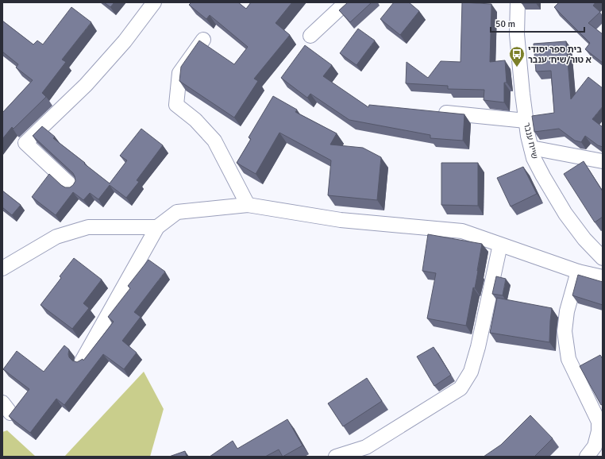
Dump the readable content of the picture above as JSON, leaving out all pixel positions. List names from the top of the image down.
{
  "streets": {
    "street": ["שייח ענבר"]
  },
  "places": {
    "bus stop": ["בית ספר יסודי א טור/שיח׳ ענבר"]
  },
  "scale_bar": "50 m"
}
